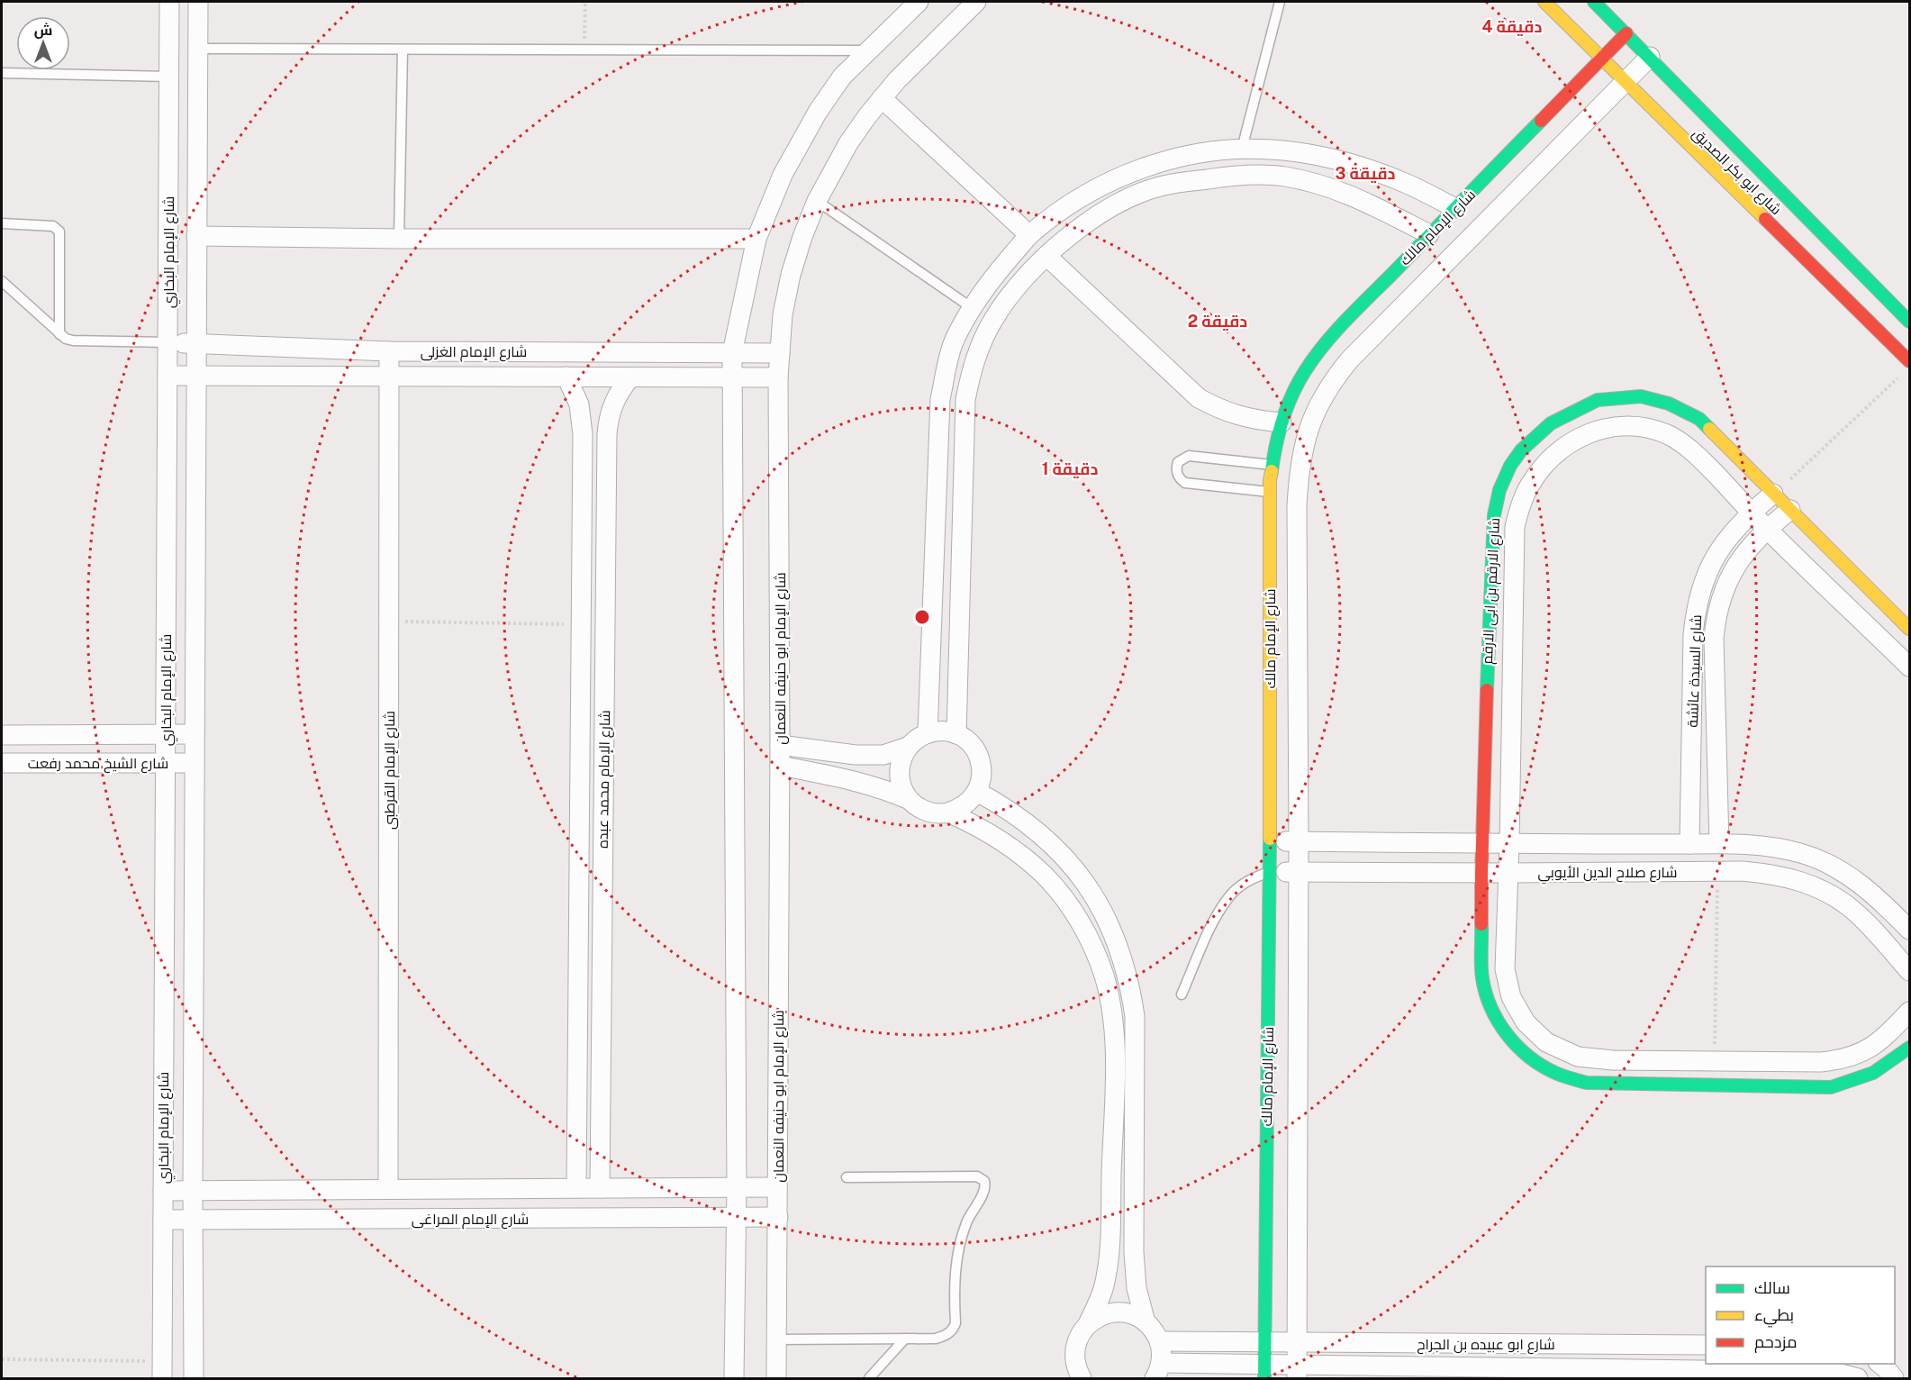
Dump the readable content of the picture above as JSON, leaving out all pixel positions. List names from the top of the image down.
{
  "streets": {
    "street": [
      "شارع ابو بكر الصديق",
      "شارع الإمام مالك",
      "شارع الإمام البخاري",
      "شارع الإمام الغزلى",
      "شارع الارقم بن ابى الارقم",
      "شارع الإمام ابو حنيفه النعمان",
      "شارع السيدة عائشة",
      "شارع الشيخ محمد رفعت",
      "شارع الإمام القرطبى",
      "شارع الإمام محمد عبده",
      "شارع صلاح الدين الأيوبي",
      "شارع الإمام المراغى",
      "شارع ابو عبيده بن الجراح"
    ]
  },
  "crossings": [
    ["شارع ابو بكر الصديق", "شارع الإمام مالك"],
    ["شارع الإمام مالك", "شارع صلاح الدين الأيوبي"],
    ["شارع الإمام مالك", "شارع ابو عبيده بن الجراح"],
    ["شارع الإمام البخاري", "شارع الإمام الغزلى"],
    ["شارع الإمام البخاري", "شارع الشيخ محمد رفعت"],
    ["شارع الإمام البخاري", "شارع الإمام المراغى"],
    ["شارع الإمام الغزلى", "شارع الإمام ابو حنيفه النعمان"],
    ["شارع الإمام الغزلى", "شارع الإمام القرطبى"],
    ["شارع الإمام الغزلى", "شارع الإمام محمد عبده"],
    ["شارع الارقم بن ابى الارقم", "شارع السيدة عائشة"],
    ["شارع الارقم بن ابى الارقم", "شارع صلاح الدين الأيوبي"],
    ["شارع الإمام ابو حنيفه النعمان", "شارع الإمام المراغى"],
    ["شارع السيدة عائشة", "شارع صلاح الدين الأيوبي"],
    ["شارع الإمام القرطبى", "شارع الإمام المراغى"],
    ["شارع الإمام محمد عبده", "شارع الإمام المراغى"]
  ],
  "legend": ["سالك", "بطيء", "مزدحم"],
  "north": "top",
  "rings": [
    "4 دقيقة",
    "3 دقيقة",
    "2 دقيقة",
    "1 دقيقة"
  ]
}
